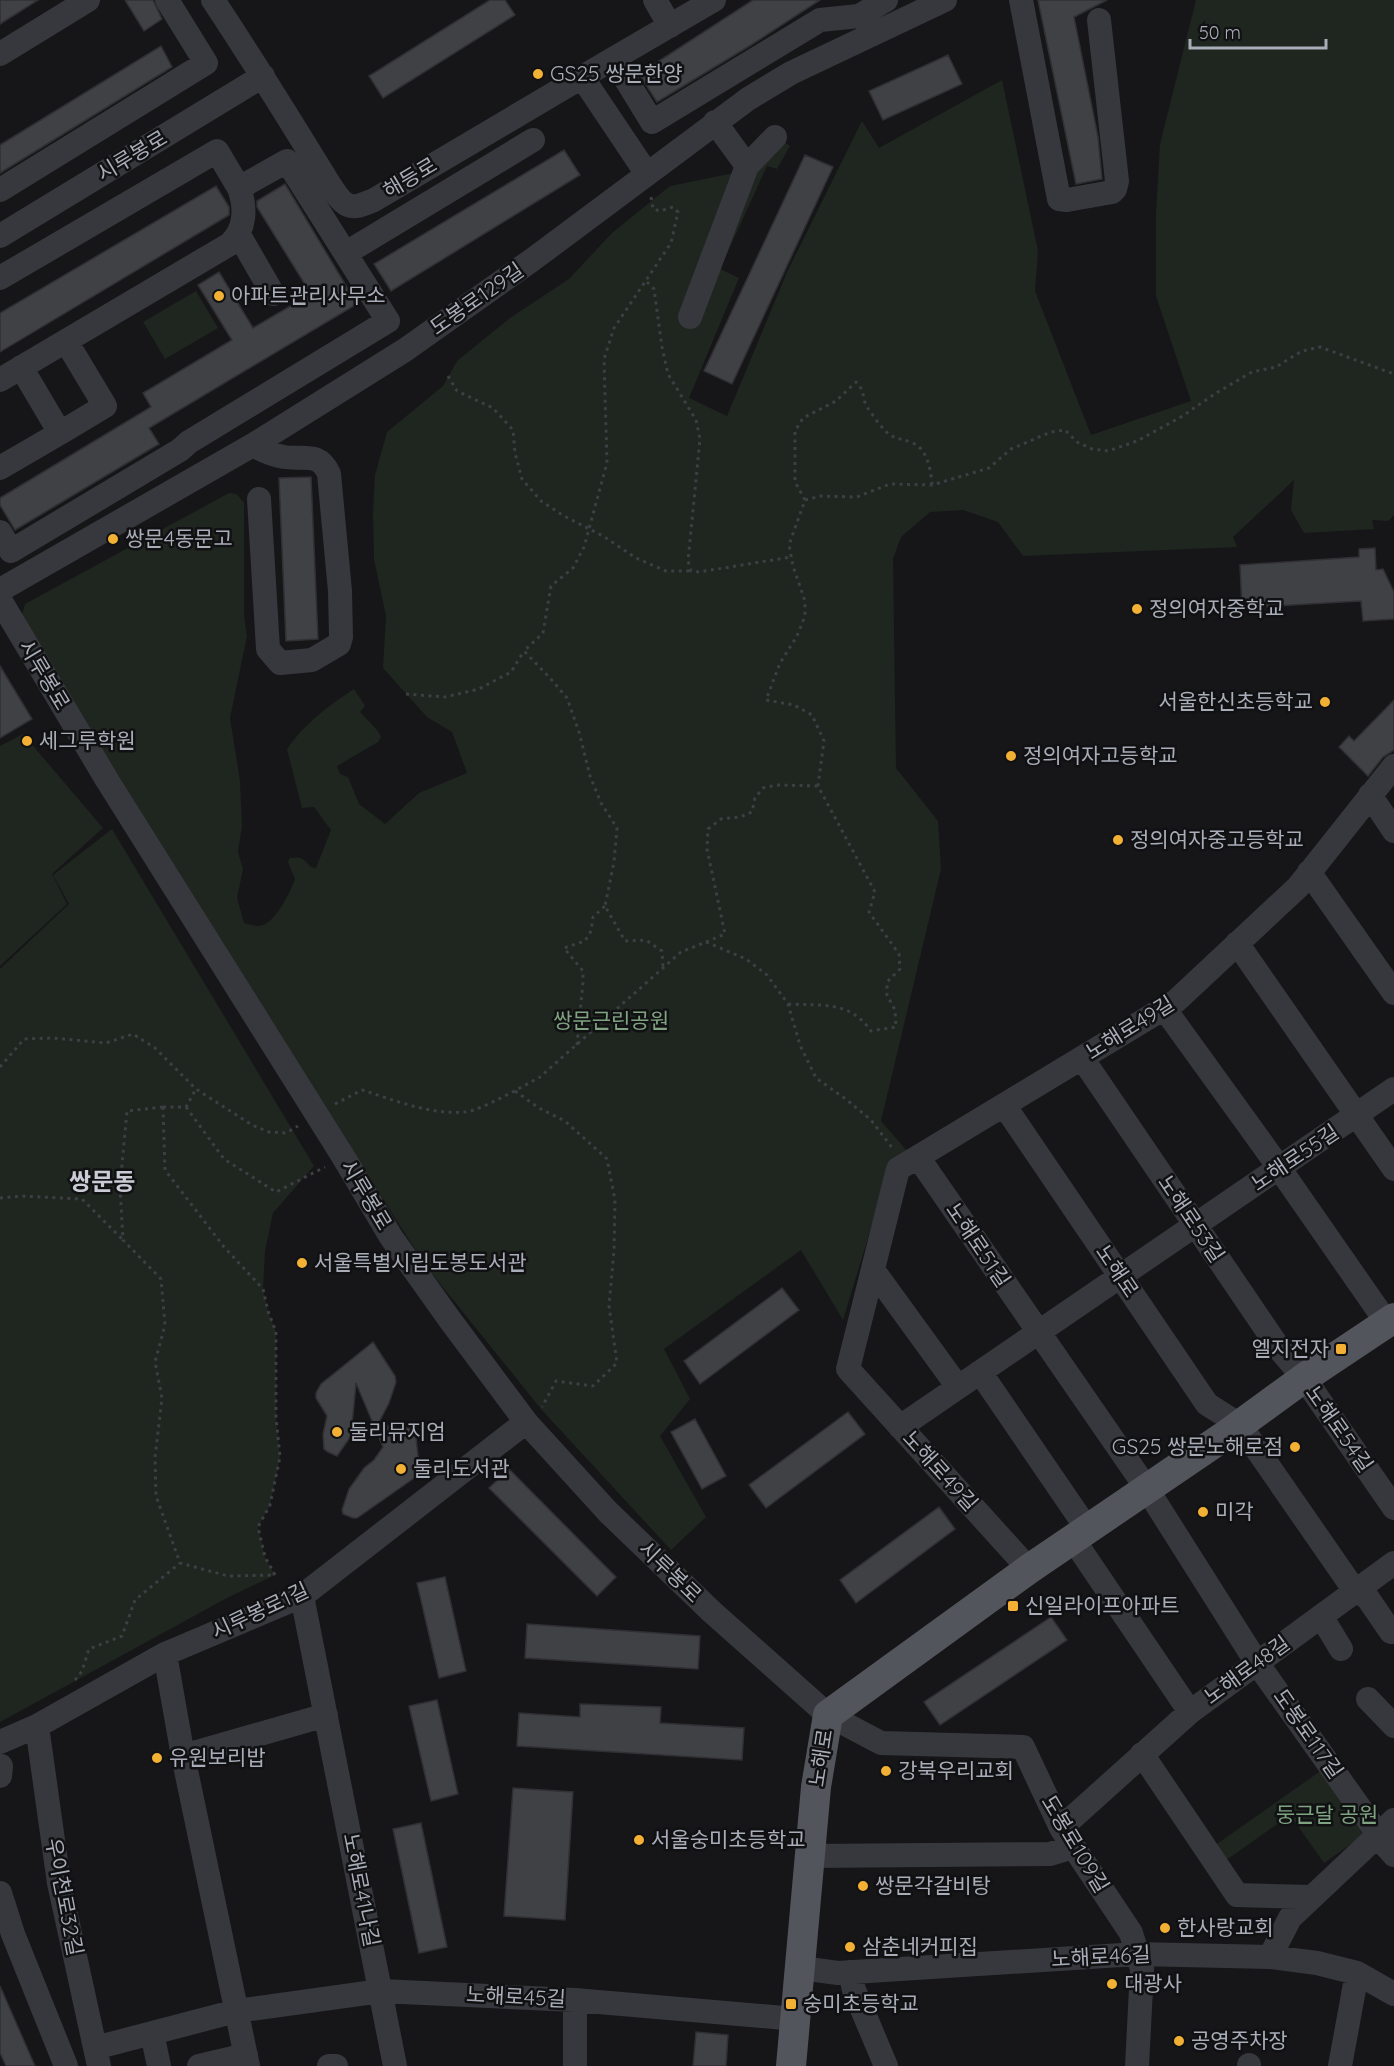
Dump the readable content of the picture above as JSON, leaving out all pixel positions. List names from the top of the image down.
{
  "streets": {
    "main road": ["노해로"],
    "street": [
      "시루봉로",
      "해등로",
      "도봉로129길",
      "노해로49길",
      "노해로55길",
      "노해로53길",
      "노해로51길",
      "노해로54길",
      "시루봉로1길",
      "노해로48길",
      "도봉로117길",
      "도봉로109길",
      "노해로41나길",
      "우이천로32길",
      "노해로46길",
      "노해로45길"
    ]
  },
  "crossings": [
    ["시루봉로", "해등로"],
    ["시루봉로", "노해로"],
    ["시루봉로", "시루봉로1길"],
    ["시루봉로", "도봉로109길"],
    ["노해로49길", "노해로53길"],
    ["노해로49길", "노해로51길"],
    ["노해로49길", "노해로"],
    ["노해로55길", "노해로53길"],
    ["노해로55길", "노해로"],
    ["노해로53길", "노해로"],
    ["노해로53길", "노해로54길"],
    ["노해로51길", "노해로"],
    ["노해로", "노해로54길"],
    ["노해로", "노해로48길"],
    ["노해로", "도봉로109길"],
    ["노해로", "노해로46길"],
    ["노해로", "노해로45길"],
    ["시루봉로1길", "노해로41나길"],
    ["시루봉로1길", "우이천로32길"],
    ["노해로48길", "도봉로117길"],
    ["노해로48길", "도봉로109길"],
    ["도봉로109길", "노해로46길"],
    ["노해로41나길", "노해로45길"],
    ["우이천로32길", "노해로45길"]
  ],
  "districts": ["쌍문동"],
  "parks": ["쌍문근린공원", "둥근달 공원"],
  "places": {
    "other": [
      "GS25 쌍문한양",
      "아파트관리사무소",
      "쌍문4동문고",
      "정의여자중학교",
      "서울한신초등학교",
      "세그루학원",
      "정의여자고등학교",
      "정의여자중고등학교",
      "서울특별시립도봉도서관",
      "둘리뮤지엄",
      "GS25 쌍문노해로점",
      "둘리도서관",
      "미각",
      "유원보리밥",
      "강북우리교회",
      "서울숭미초등학교",
      "쌍문각갈비탕",
      "한사랑교회",
      "삼춘네커피집",
      "대광사",
      "공영주차장"
    ],
    "transit": ["엘지전자", "신일라이프아파트", "숭미초등학교"]
  },
  "scale_bar": "50 m"
}
